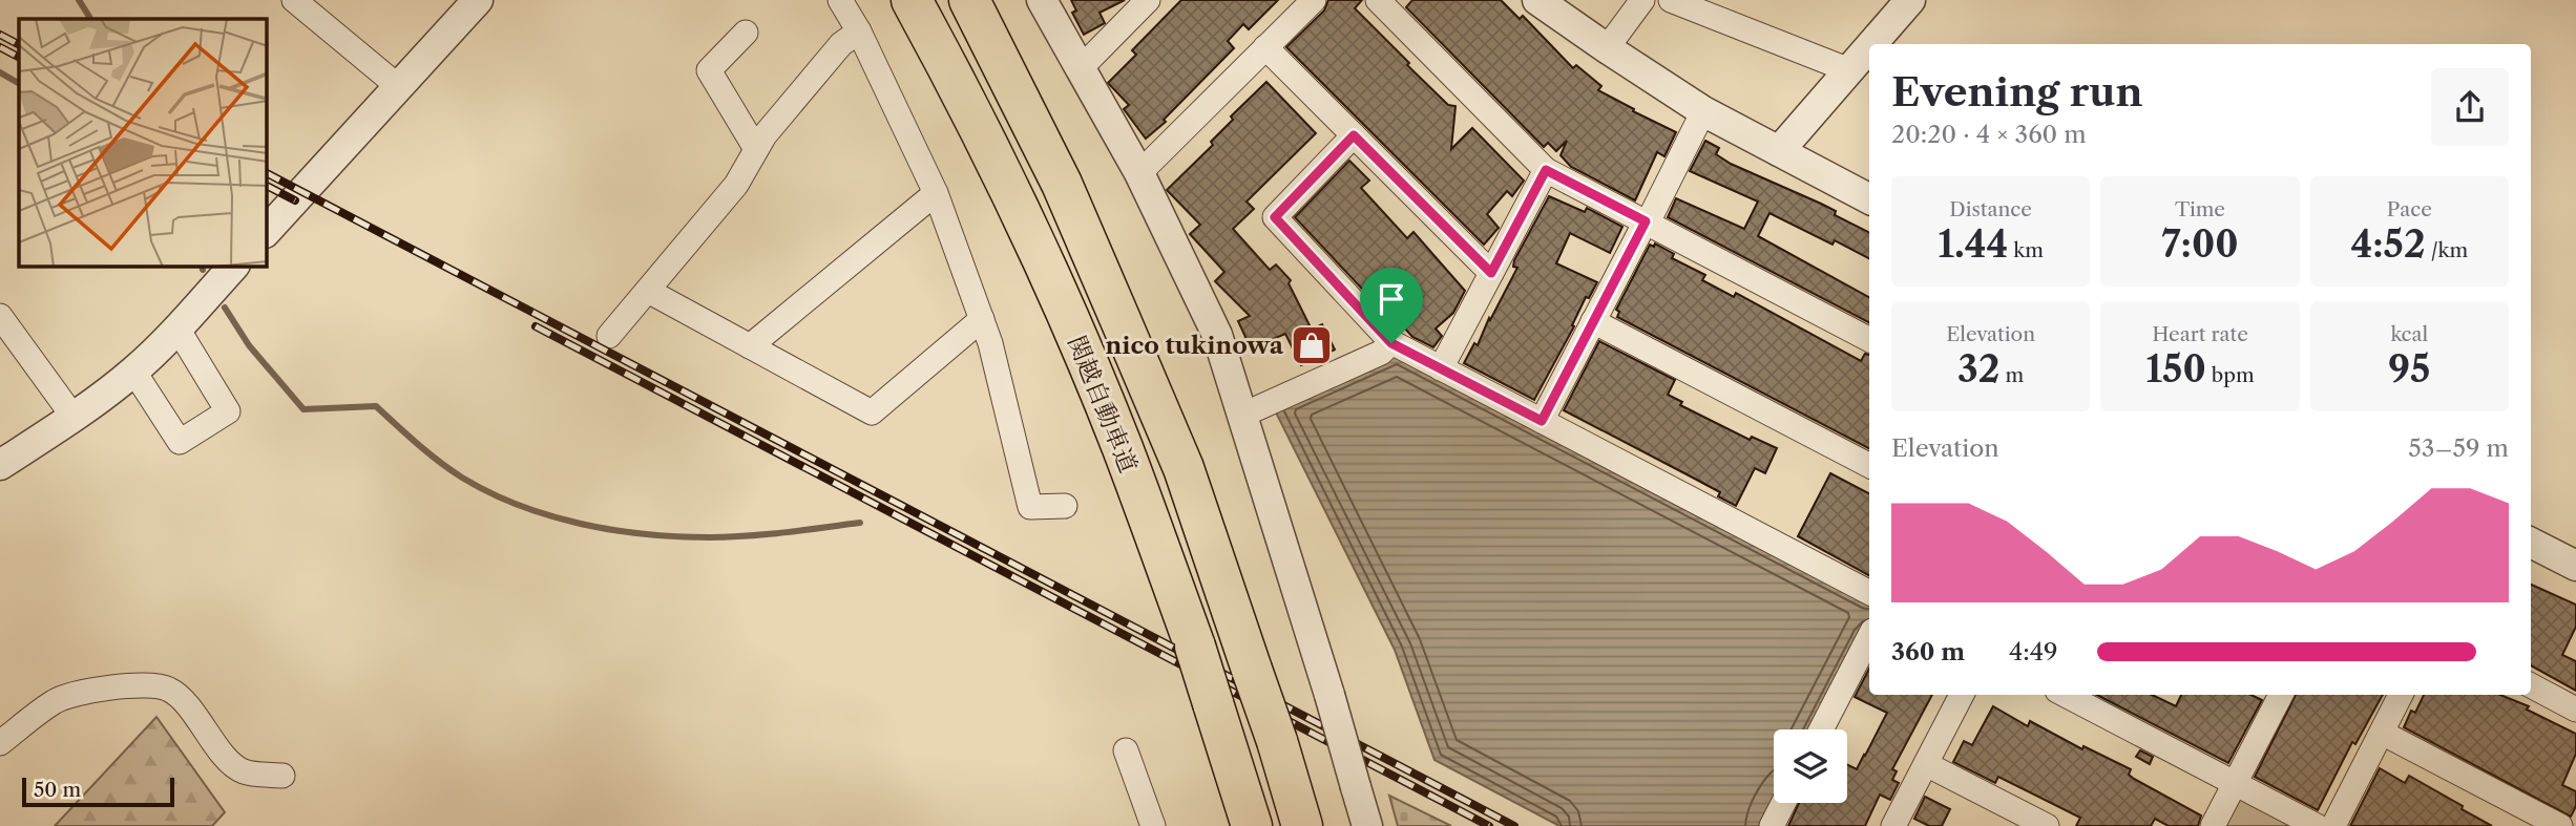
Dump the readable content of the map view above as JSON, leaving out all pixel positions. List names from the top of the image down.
{
  "streets": {
    "highway": ["関越自動車道"]
  },
  "places": {
    "shop": ["nico tukinowa"]
  },
  "scale_bar": "50 m",
  "page": {
    "heading": ["Evening run", "20:20 · 4 × 360 m"],
    "stats": [
      ["Distance", "1.44 km"],
      ["Time", "7:00"],
      ["Pace", "4:52 /km"],
      ["Elevation", "32 m"],
      ["Heart rate", "150 bpm"],
      ["kcal", "95"]
    ],
    "chart": ["Elevation", "53–59 m"],
    "list": [
      {
        "name": "360 m",
        "note": "4:49"
      }
    ],
    "scale": "50 m"
  }
}
